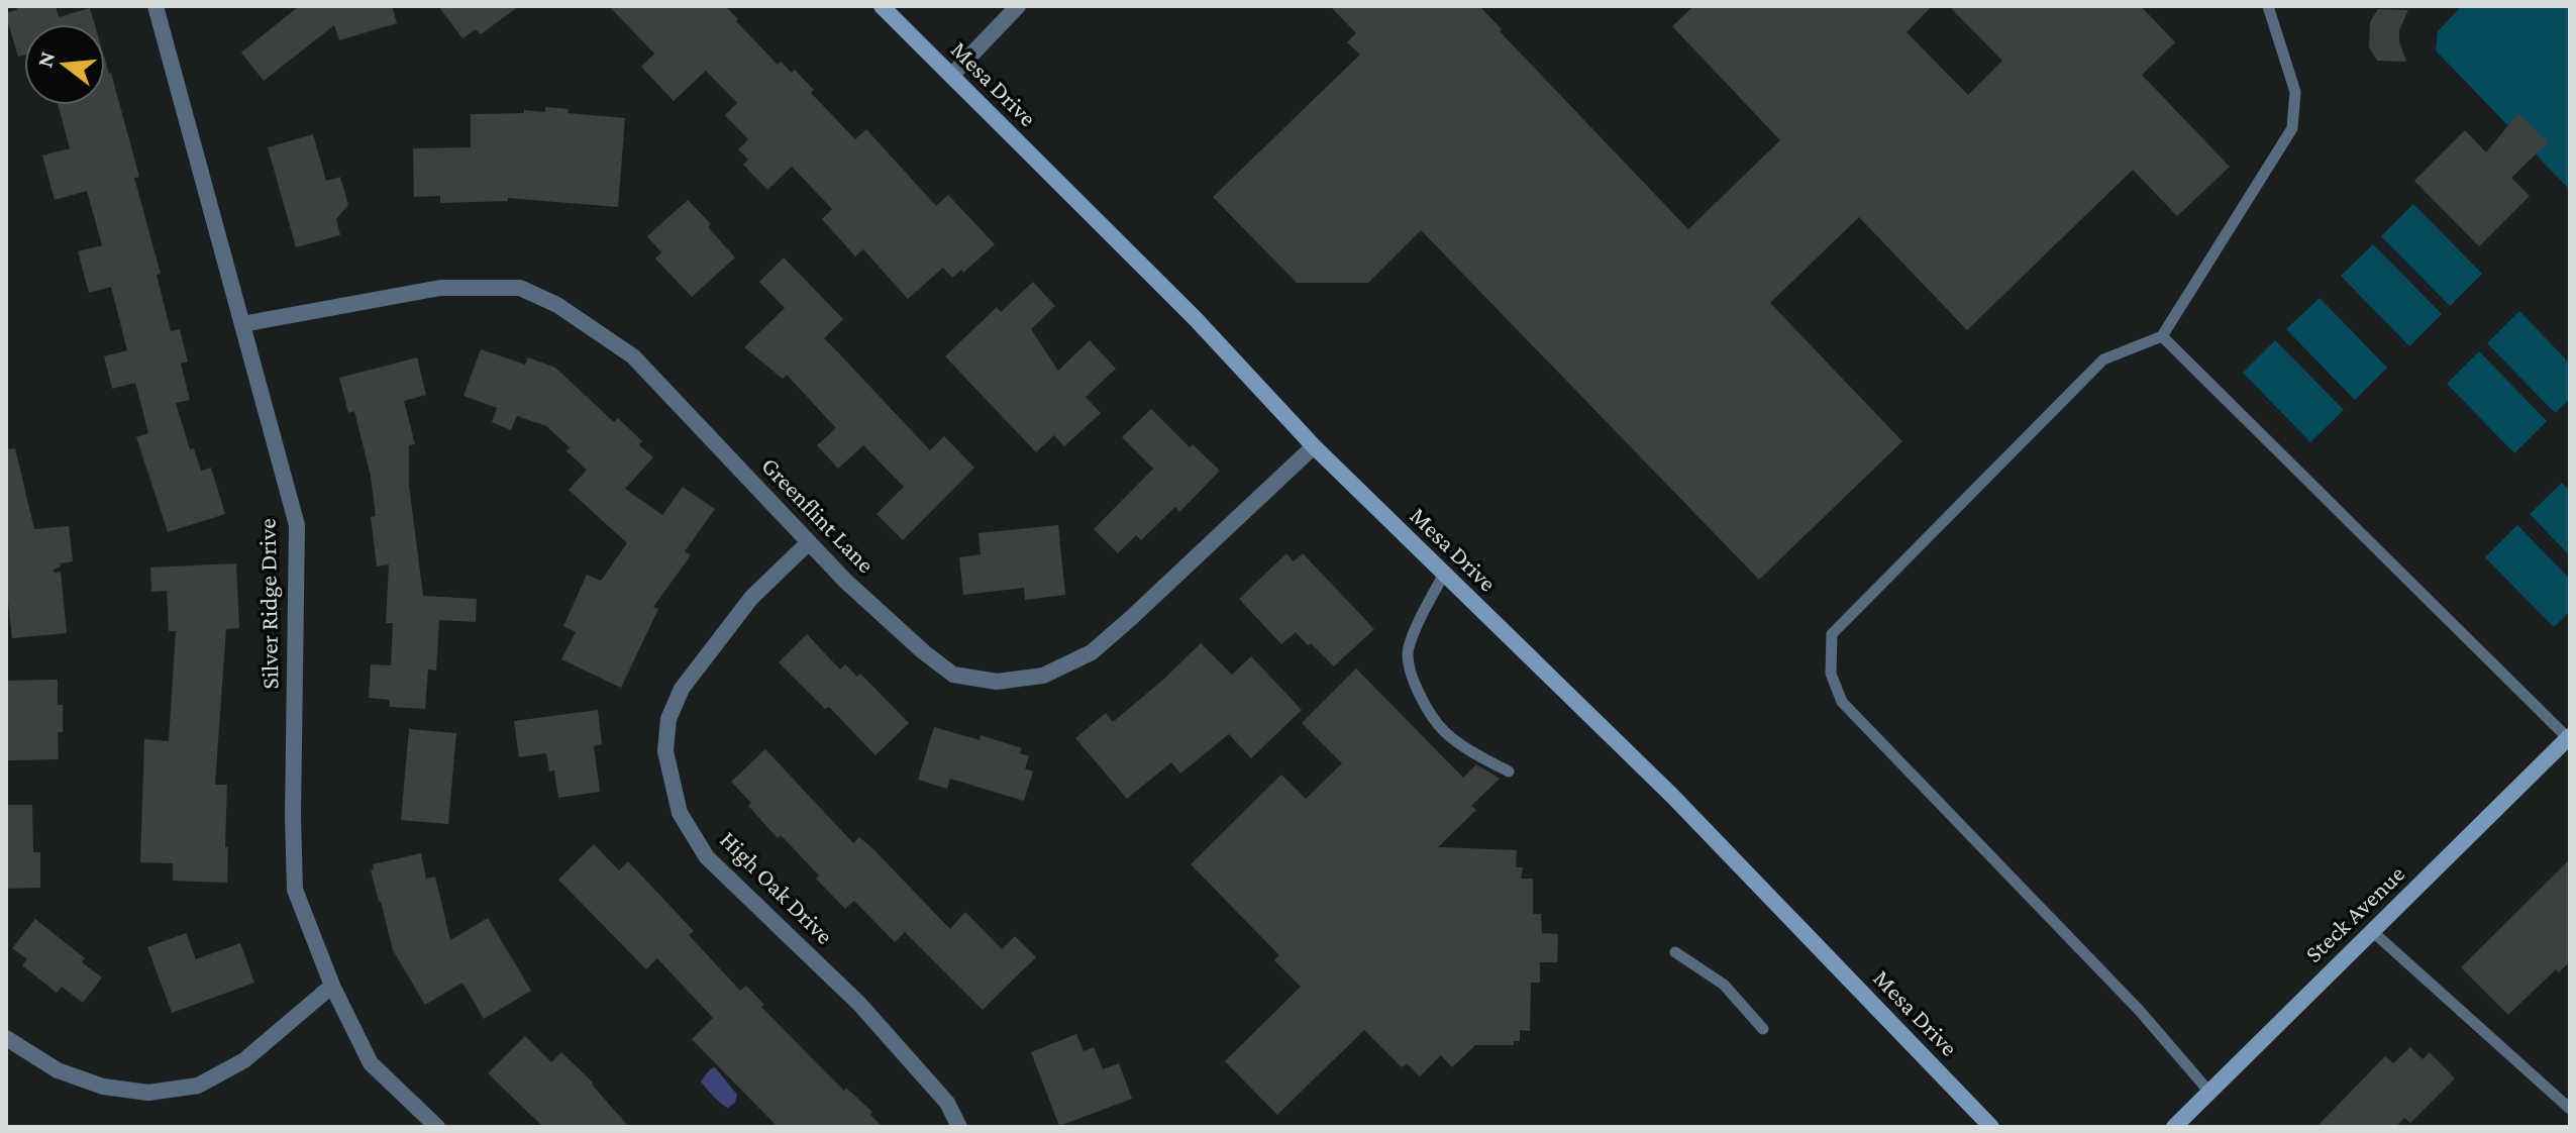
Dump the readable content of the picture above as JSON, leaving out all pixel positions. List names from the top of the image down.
{
  "streets": {
    "street": [
      "Mesa Drive",
      "Greenflint Lane",
      "Silver Ridge Drive",
      "High Oak Drive",
      "Steck Avenue"
    ]
  },
  "crossings": [
    ["Mesa Drive", "Greenflint Lane"],
    ["Greenflint Lane", "Silver Ridge Drive"],
    ["Greenflint Lane", "High Oak Drive"]
  ],
  "north": "left"
}
